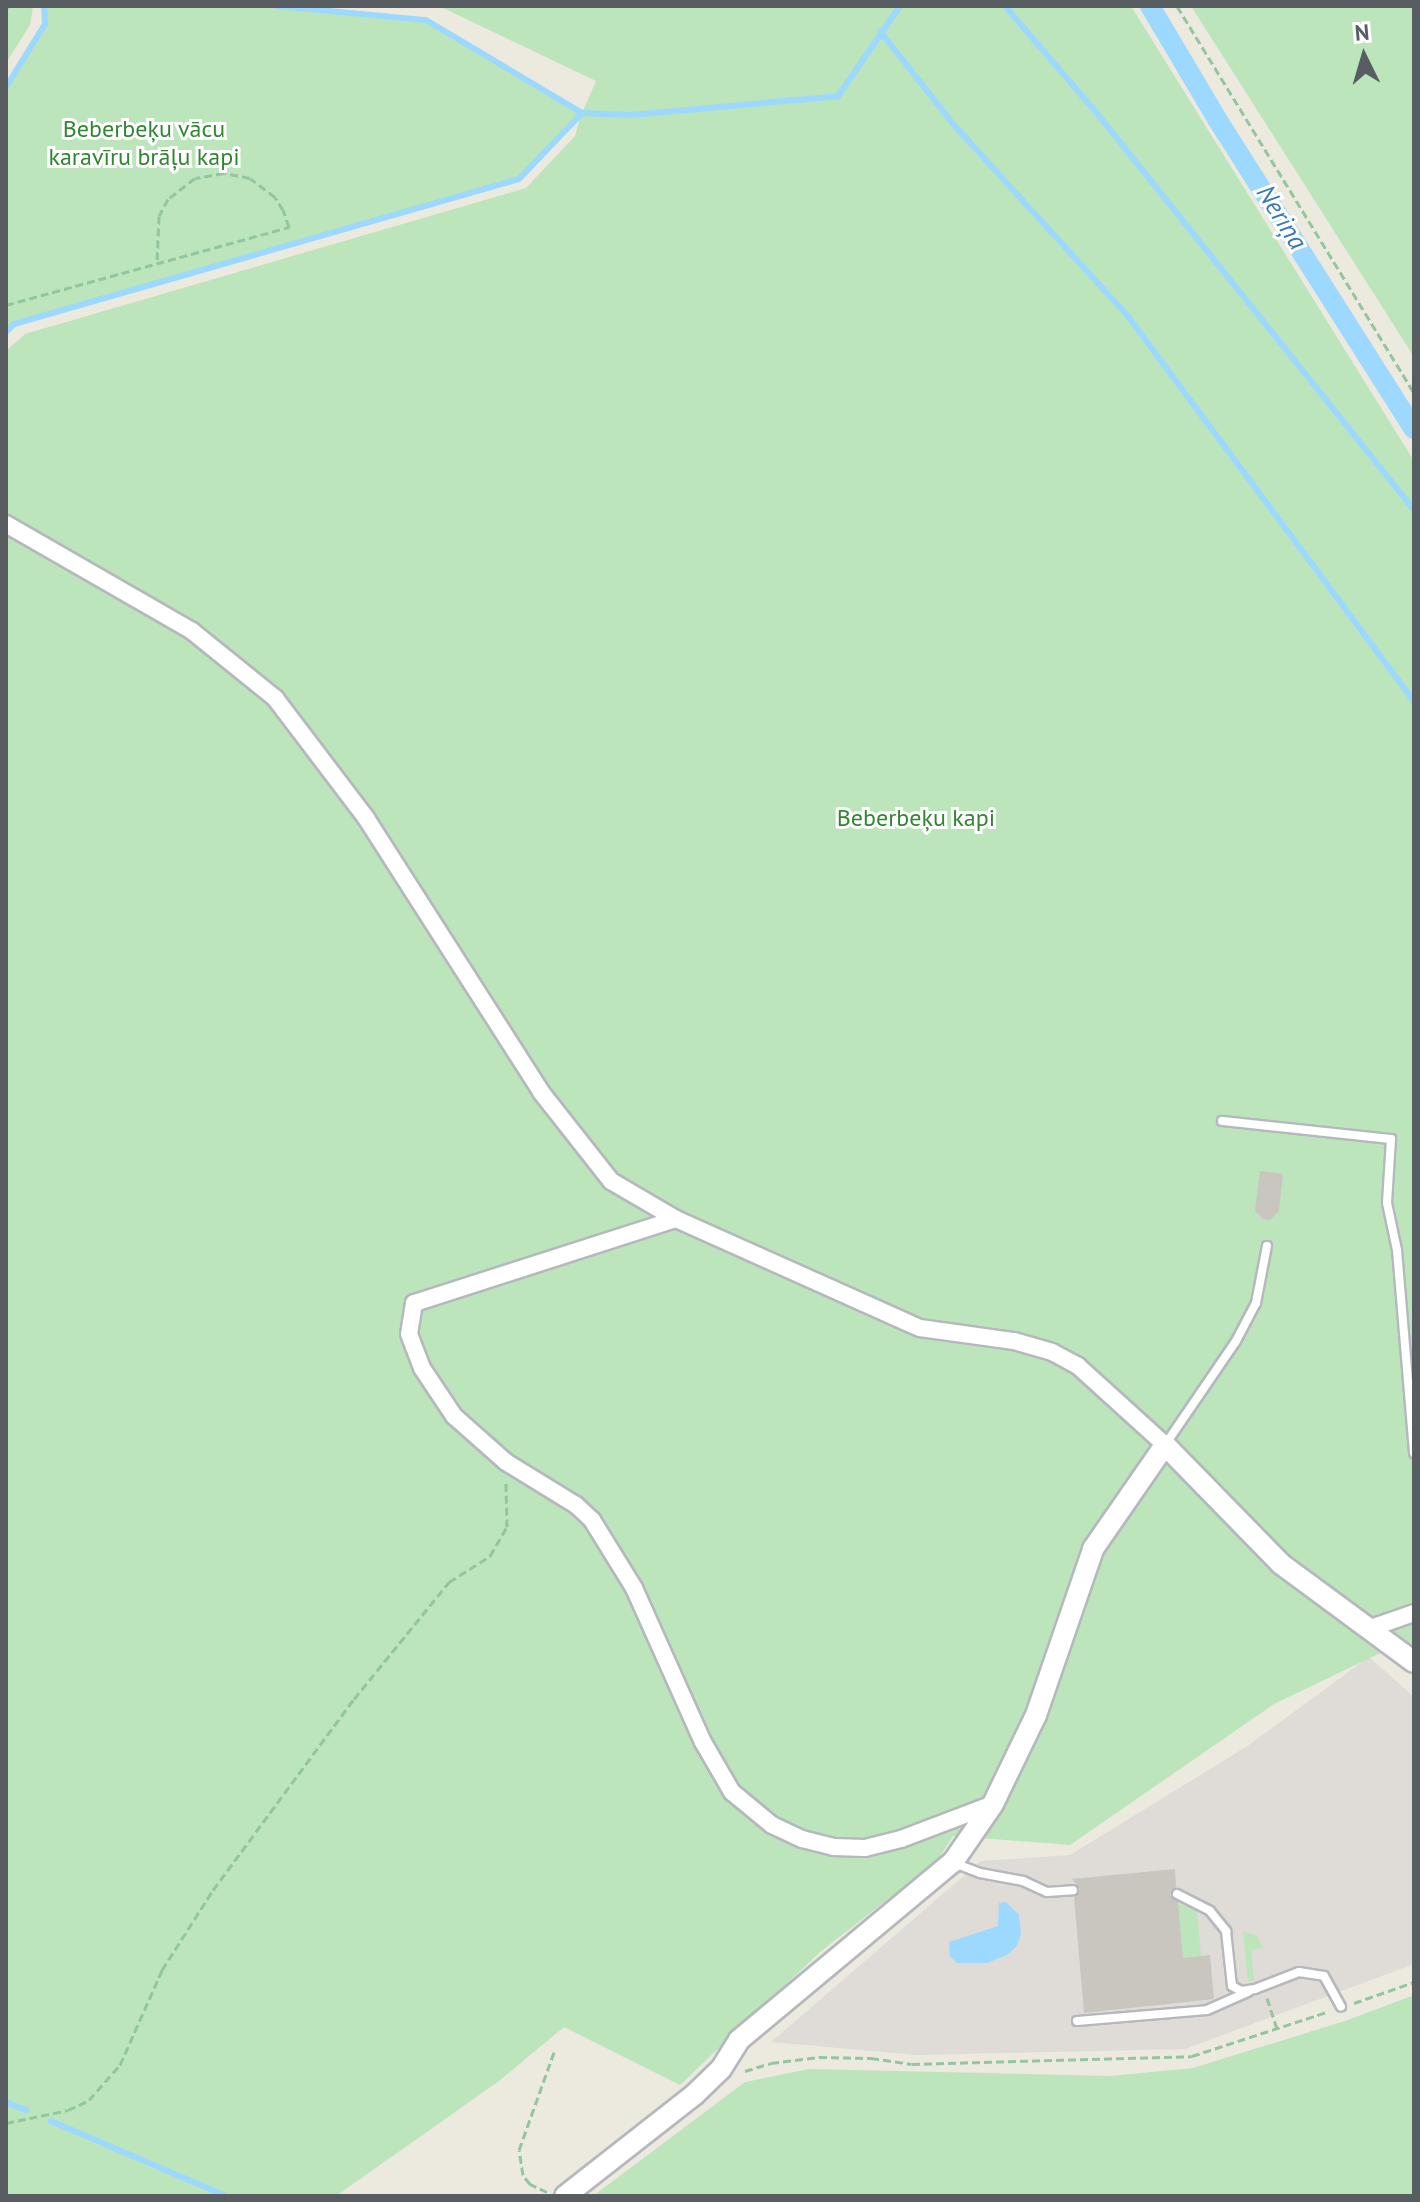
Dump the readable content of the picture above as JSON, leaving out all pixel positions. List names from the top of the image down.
{
  "water": ["Neriņa"],
  "parks": ["Beberbeķu vācu karavīru brāļu kapi", "Beberbeķu kapi"],
  "north": "top"
}
